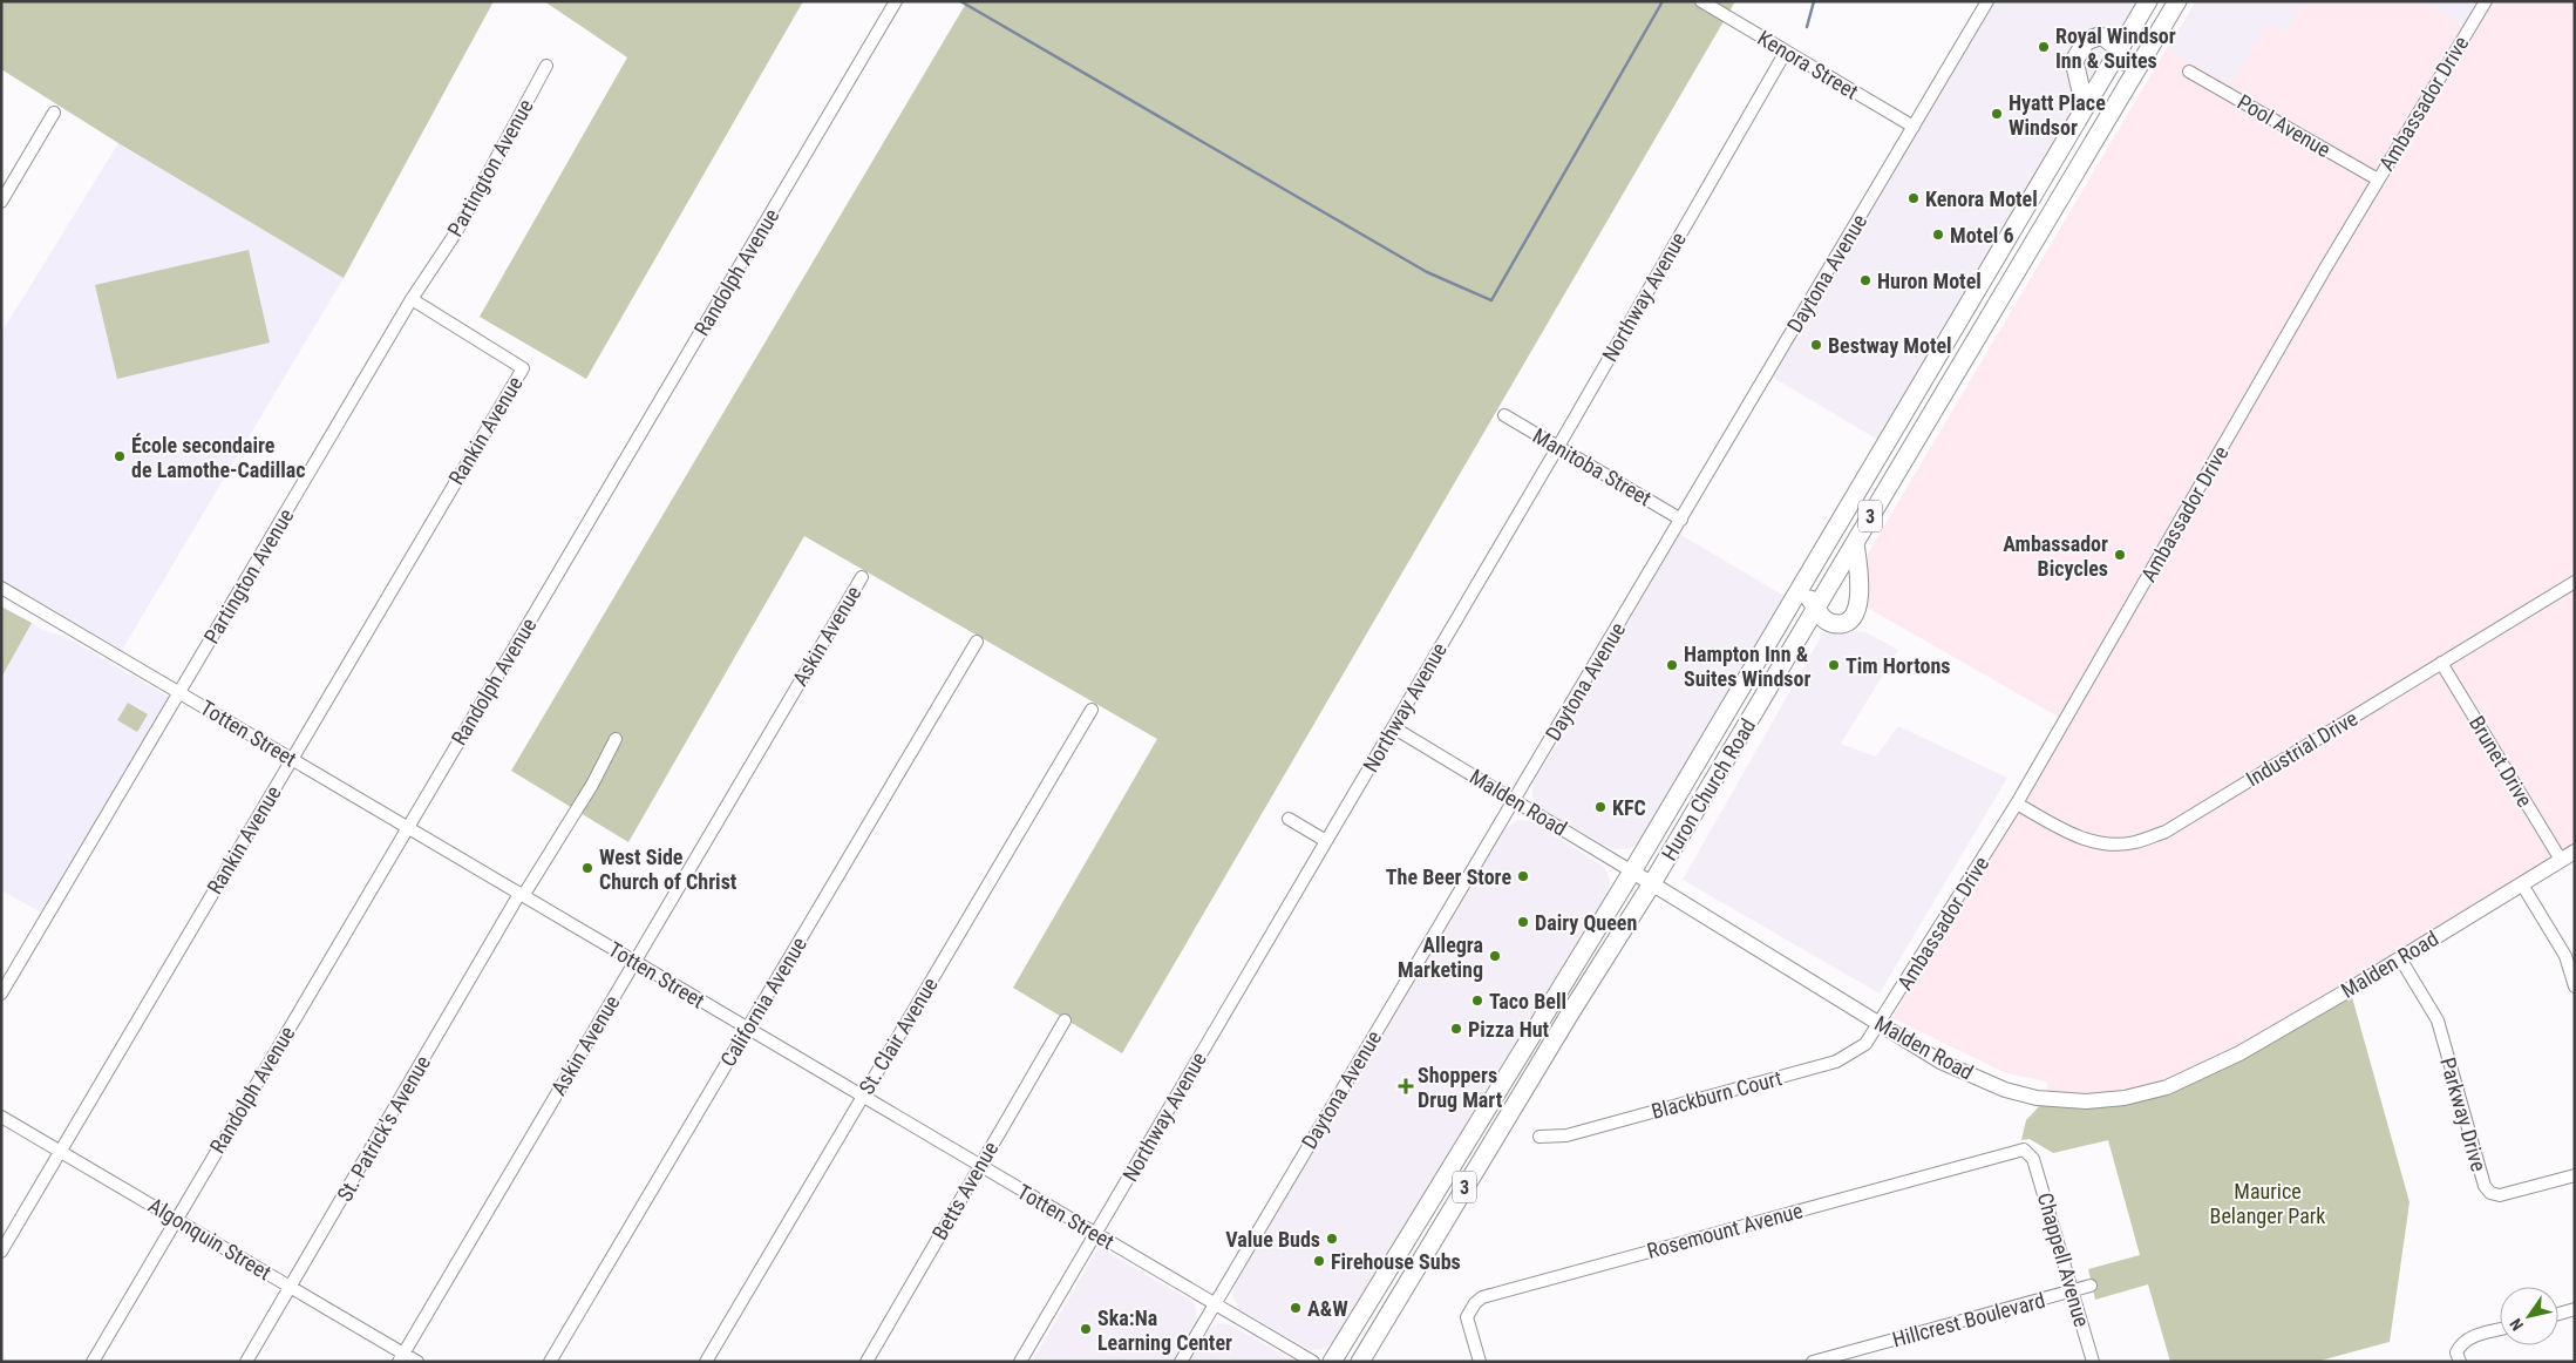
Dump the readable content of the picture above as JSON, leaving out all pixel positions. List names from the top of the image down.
{
  "streets": {
    "highway": ["3", "Huron Church Road"],
    "main road": ["Malden Road"],
    "street": [
      "Kenora Street",
      "Ambassador Drive",
      "Pool Avenue",
      "Partington Avenue",
      "Randolph Avenue",
      "Daytona Avenue",
      "Northway Avenue",
      "Rankin Avenue",
      "Manitoba Street",
      "Askin Avenue",
      "Totten Street",
      "Industrial Drive",
      "Brunet Drive",
      "California Avenue",
      "St. Clair Avenue",
      "Blackburn Court",
      "Parkway Drive",
      "St. Patrick's Avenue",
      "Betts Avenue",
      "Rosemount Avenue",
      "Algonquin Street",
      "Chappell Avenue",
      "Hillcrest Boulevard"
    ]
  },
  "crossings": [
    ["Kenora Street", "Daytona Avenue"],
    ["Kenora Street", "Northway Avenue"],
    ["Ambassador Drive", "Pool Avenue"],
    ["Ambassador Drive", "Industrial Drive"],
    ["Ambassador Drive", "Malden Road"],
    ["Ambassador Drive", "Blackburn Court"],
    ["Partington Avenue", "Rankin Avenue"],
    ["Partington Avenue", "Totten Street"],
    ["Randolph Avenue", "Totten Street"],
    ["Randolph Avenue", "Algonquin Street"],
    ["Daytona Avenue", "Manitoba Street"],
    ["Daytona Avenue", "Totten Street"],
    ["Daytona Avenue", "Malden Road"],
    ["Northway Avenue", "Manitoba Street"],
    ["Northway Avenue", "Totten Street"],
    ["Northway Avenue", "Malden Road"],
    ["Rankin Avenue", "Totten Street"],
    ["Rankin Avenue", "Algonquin Street"],
    ["Askin Avenue", "Totten Street"],
    ["Askin Avenue", "Algonquin Street"],
    ["Totten Street", "California Avenue"],
    ["Totten Street", "St. Clair Avenue"],
    ["Totten Street", "St. Patrick's Avenue"],
    ["Totten Street", "Betts Avenue"],
    ["Industrial Drive", "Brunet Drive"],
    ["Brunet Drive", "Malden Road"],
    ["Huron Church Road", "Malden Road"],
    ["Malden Road", "Blackburn Court"],
    ["Malden Road", "Parkway Drive"],
    ["St. Patrick's Avenue", "Algonquin Street"],
    ["Rosemount Avenue", "Chappell Avenue"],
    ["Chappell Avenue", "Hillcrest Boulevard"]
  ],
  "parks": ["Maurice Belanger Park"],
  "places": {
    "other": [
      "Royal Windsor Inn & Suites",
      "Hyatt Place Windsor",
      "Kenora Motel",
      "Motel 6",
      "Huron Motel",
      "Bestway Motel",
      "École secondaire de Lamothe-Cadillac",
      "Ambassador Bicycles",
      "Hampton Inn & Suites Windsor",
      "Tim Hortons",
      "KFC",
      "West Side Church of Christ",
      "The Beer Store",
      "Dairy Queen",
      "Allegra Marketing",
      "Taco Bell",
      "Pizza Hut",
      "Value Buds",
      "Firehouse Subs",
      "A&W",
      "Ska:Na Learning Center"
    ],
    "health": ["Shoppers Drug Mart"]
  },
  "north": "bottom left"
}
